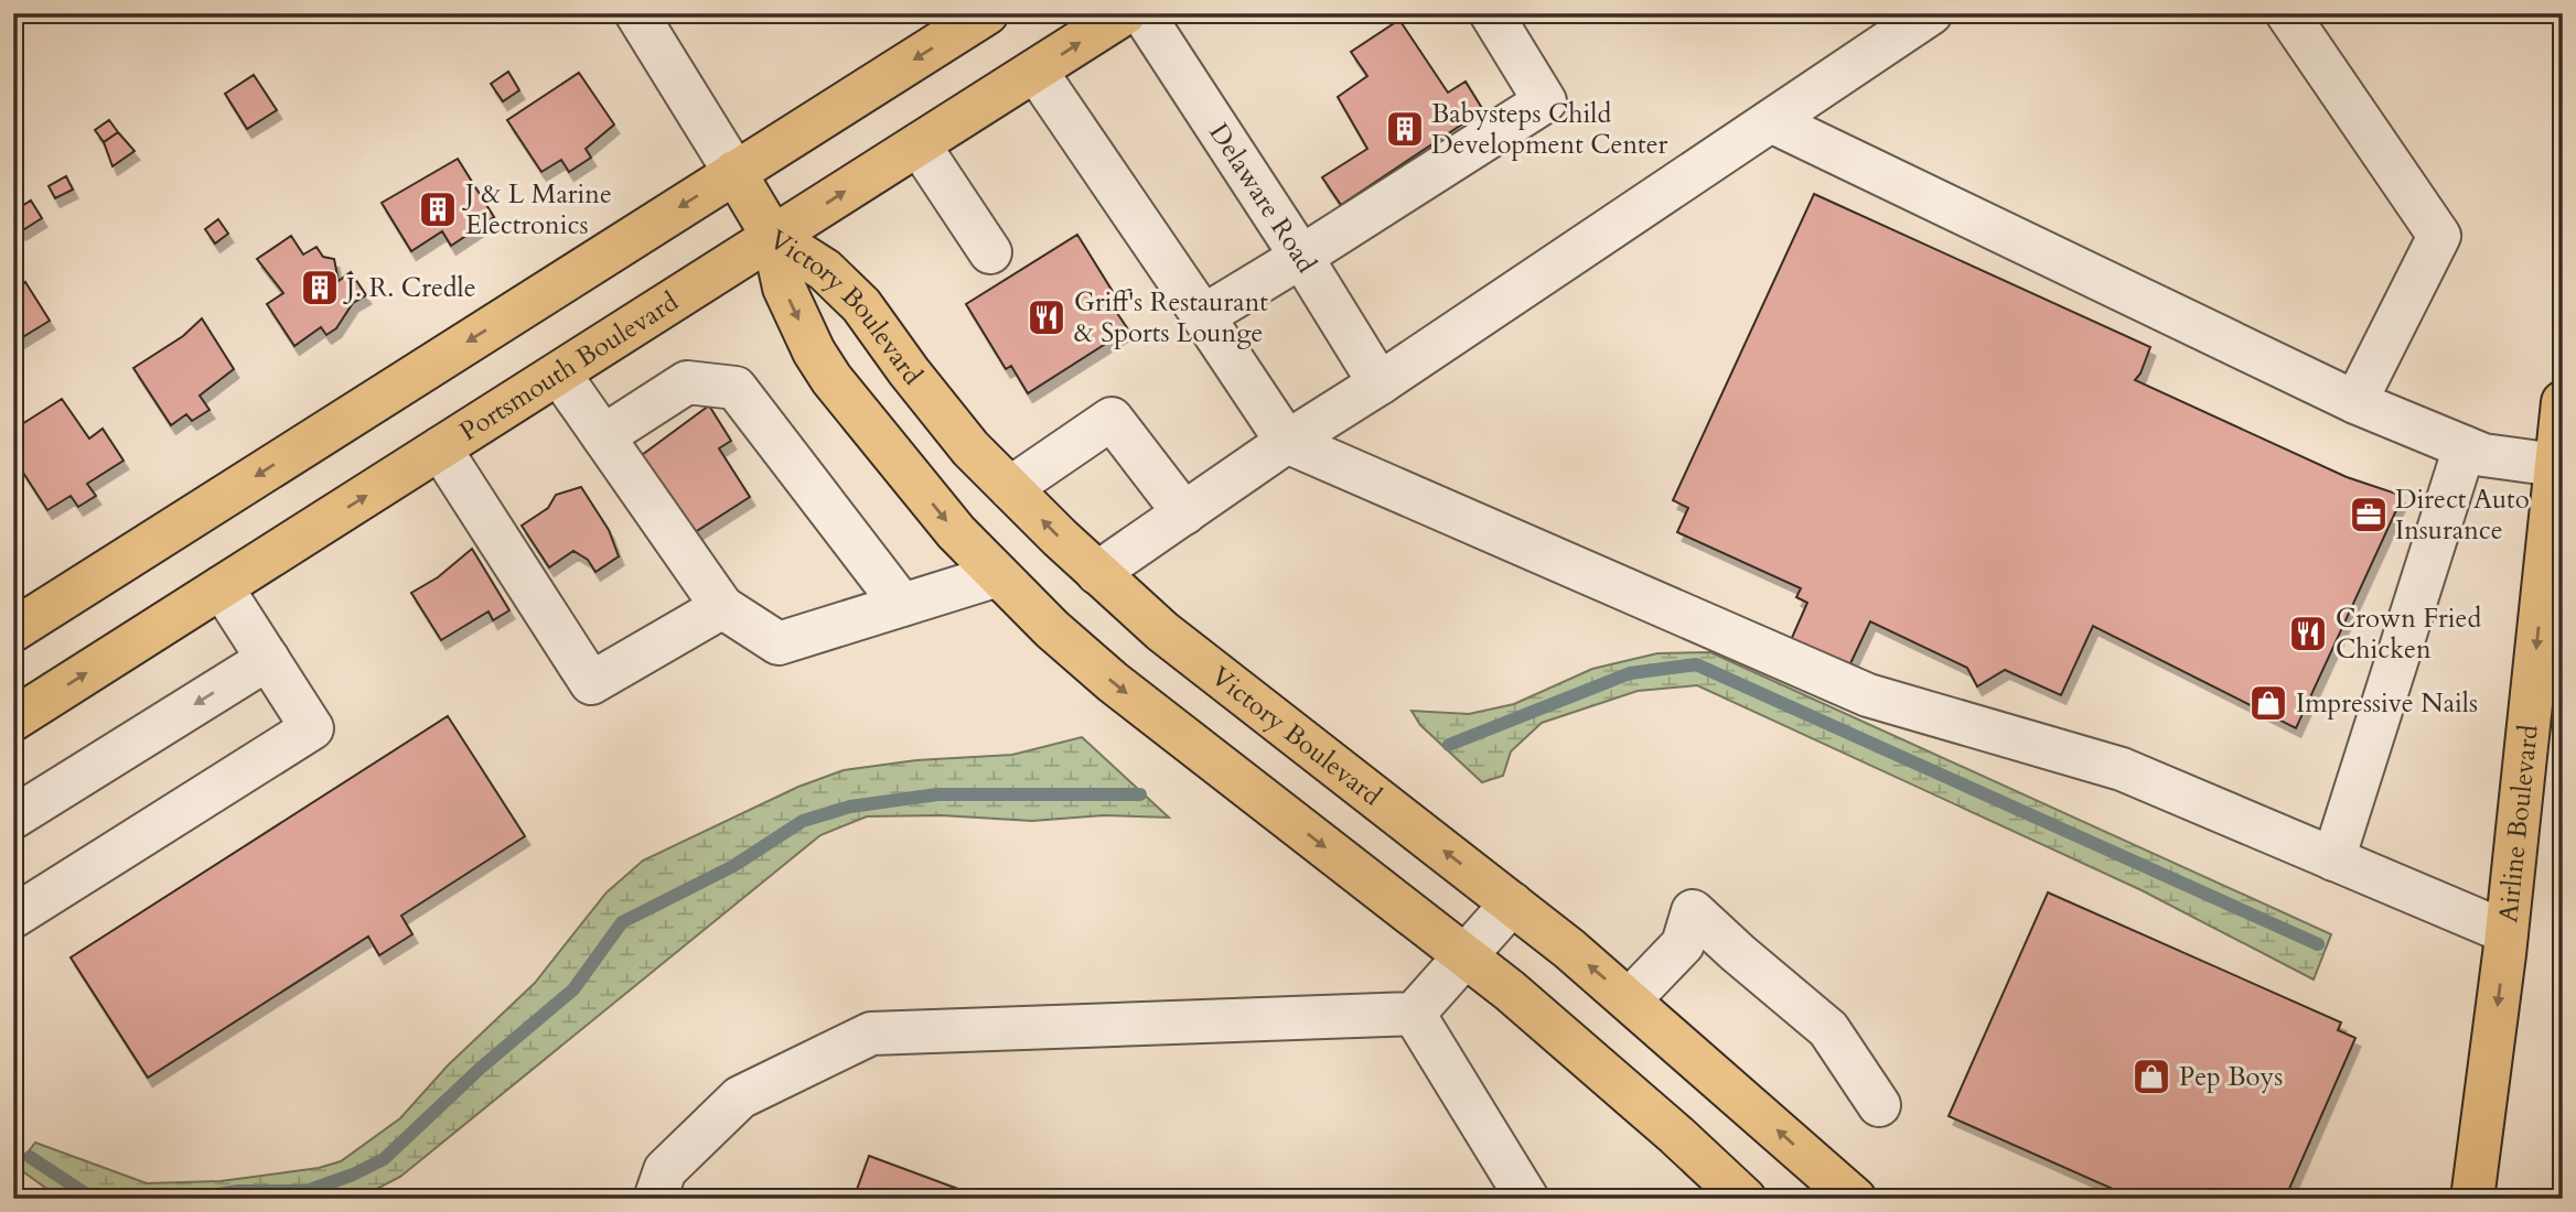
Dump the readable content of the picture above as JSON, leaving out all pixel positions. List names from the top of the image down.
{
  "streets": {
    "main road": ["Victory Boulevard", "Portsmouth Boulevard", "Airline Boulevard"],
    "street": ["Delaware Road"]
  },
  "crossings": [
    ["Victory Boulevard", "Portsmouth Boulevard"]
  ],
  "one_way": ["Airline Boulevard"],
  "places": {
    "building": ["Babysteps Child Development Center", "J & L Marine Electronics", "J. R. Credle"],
    "restaurant": ["Griff's Restaurant & Sports Lounge", "Crown Fried Chicken"],
    "office": ["Direct Auto Insurance"],
    "shop": ["Impressive Nails", "Pep Boys"]
  }
}
